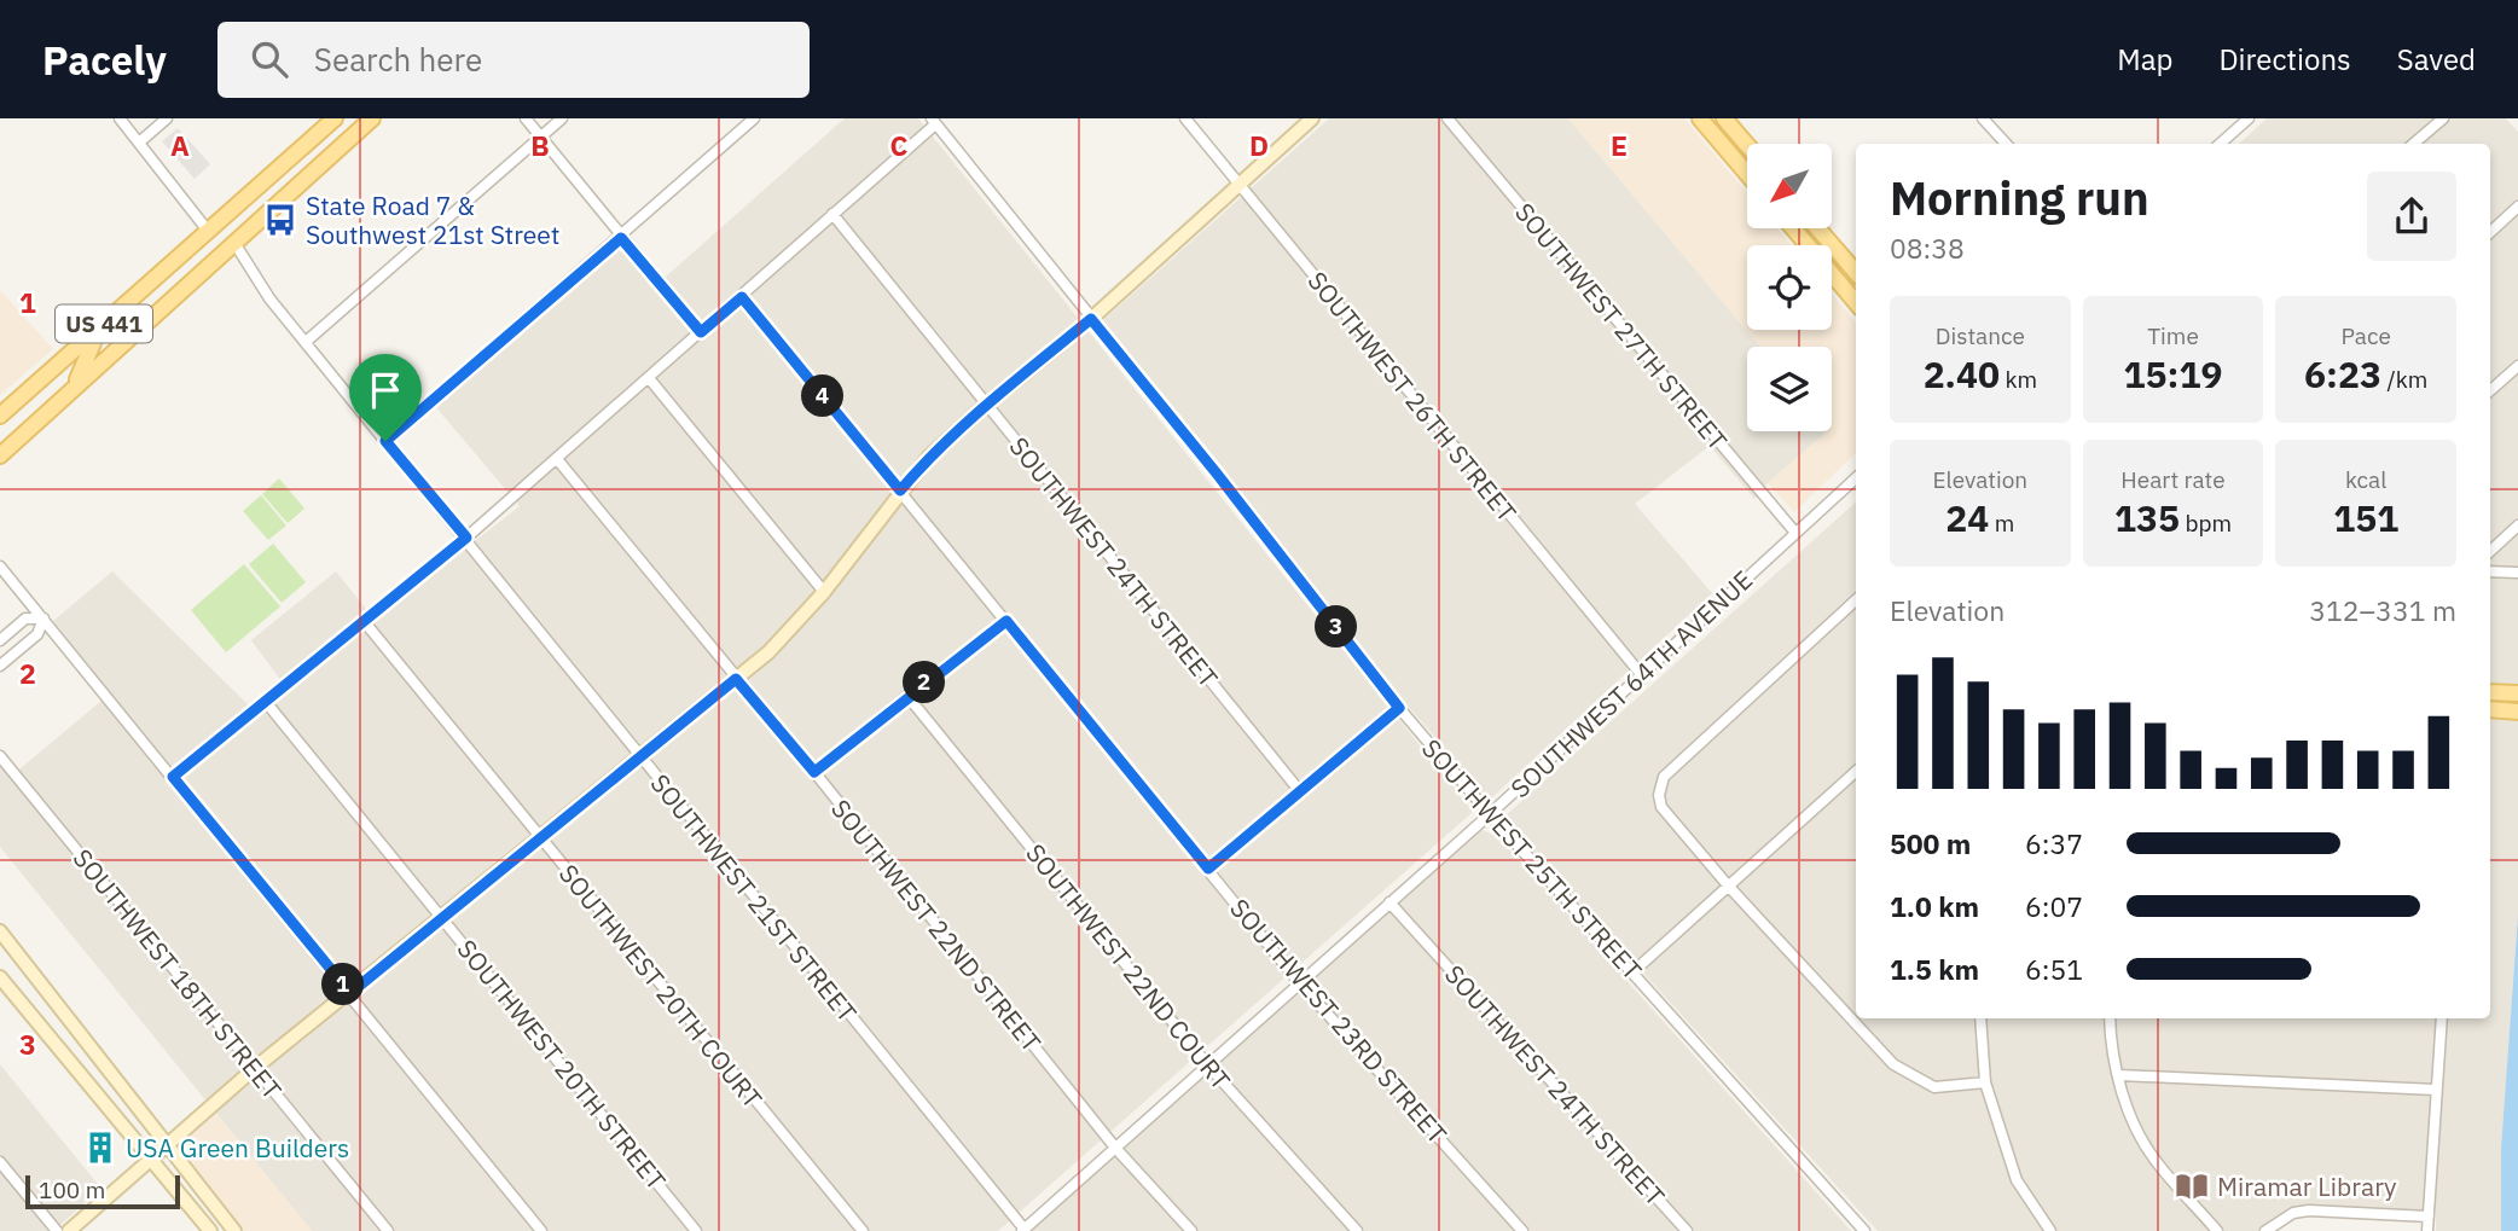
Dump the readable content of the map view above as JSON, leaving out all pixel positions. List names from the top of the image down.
{
  "streets": {
    "main road": ["US 441"],
    "street": [
      "SOUTHWEST 27TH STREET",
      "SOUTHWEST 26TH STREET",
      "SOUTHWEST 24TH STREET",
      "SOUTHWEST 64TH AVENUE",
      "SOUTHWEST 25TH STREET",
      "SOUTHWEST 21ST STREET",
      "SOUTHWEST 22ND STREET",
      "SOUTHWEST 22ND COURT",
      "SOUTHWEST 18TH STREET",
      "SOUTHWEST 20TH COURT",
      "SOUTHWEST 23RD STREET",
      "SOUTHWEST 20TH STREET"
    ]
  },
  "crossings": [
    ["US 441", "SOUTHWEST 21ST STREET"],
    ["SOUTHWEST 27TH STREET", "SOUTHWEST 64TH AVENUE"],
    ["SOUTHWEST 26TH STREET", "SOUTHWEST 64TH AVENUE"],
    ["SOUTHWEST 24TH STREET", "SOUTHWEST 64TH AVENUE"],
    ["SOUTHWEST 64TH AVENUE", "SOUTHWEST 25TH STREET"],
    ["SOUTHWEST 64TH AVENUE", "SOUTHWEST 21ST STREET"],
    ["SOUTHWEST 64TH AVENUE", "SOUTHWEST 22ND STREET"],
    ["SOUTHWEST 64TH AVENUE", "SOUTHWEST 22ND COURT"],
    ["SOUTHWEST 64TH AVENUE", "SOUTHWEST 23RD STREET"]
  ],
  "places": {
    "bus stop": ["State Road 7 & Southwest 21st Street"],
    "building": ["USA Green Builders"],
    "library": ["Miramar Library"]
  },
  "scale_bar": "100 m",
  "north": "bottom left",
  "page": {
    "header": "Pacely",
    "search": "Search here",
    "nav": ["Map", "Directions", "Saved"],
    "heading": ["Morning run", "08:38"],
    "stats": [
      ["Distance", "2.40 km"],
      ["Time", "15:19"],
      ["Pace", "6:23 /km"],
      ["Elevation", "24 m"],
      ["Heart rate", "135 bpm"],
      ["kcal", "151"]
    ],
    "pins": [
      "4",
      "3",
      "2",
      "1"
    ],
    "chart": ["Elevation", "312–331 m"],
    "list": [
      {
        "name": "500 m",
        "note": "6:37"
      },
      {
        "name": "1.0 km",
        "note": "6:07"
      },
      {
        "name": "1.5 km",
        "note": "6:51"
      }
    ],
    "scale": "100 m"
  },
  "grid": {
    "columns": [
      "A",
      "B",
      "C",
      "D",
      "E"
    ],
    "rows": ["1", "2", "3"]
  }
}
